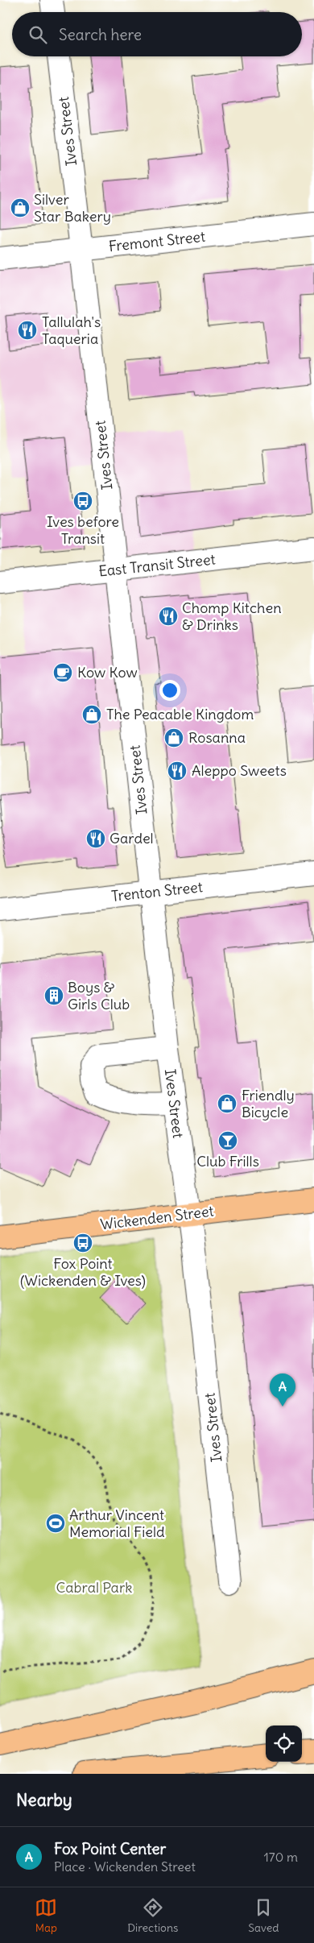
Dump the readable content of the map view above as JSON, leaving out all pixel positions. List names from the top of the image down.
{
  "streets": {
    "main road": ["Wickenden Street"],
    "street": [
      "Ives Street",
      "Fremont Street",
      "East Transit Street",
      "Trenton Street"
    ]
  },
  "crossings": [
    ["Ives Street", "Fremont Street"],
    ["Ives Street", "East Transit Street"],
    ["Ives Street", "Trenton Street"],
    ["Ives Street", "Wickenden Street"]
  ],
  "parks": ["Cabral Park"],
  "places": {
    "shop": [
      "Silver Star Bakery",
      "The Peacable Kingdom",
      "Rosanna",
      "Friendly Bicycle"
    ],
    "restaurant": [
      "Tallulah's Taqueria",
      "Chomp Kitchen & Drinks",
      "Aleppo Sweets",
      "Gardel"
    ],
    "bus stop": ["Ives before Transit", "Fox Point (Wickenden & Ives)"],
    "cafe": ["Kow Kow"],
    "building": ["Boys & Girls Club"],
    "bar": ["Club Frills"],
    "sports": ["Arthur Vincent Memorial Field"]
  },
  "page": {
    "search": "Search here",
    "pins": "A",
    "heading": "Nearby",
    "list": [
      {
        "mark": "A",
        "name": "Fox Point Center",
        "note": "Place · Wickenden Street",
        "value": "170 m"
      }
    ],
    "nav": ["Map", "Directions", "Saved"]
  }
}
